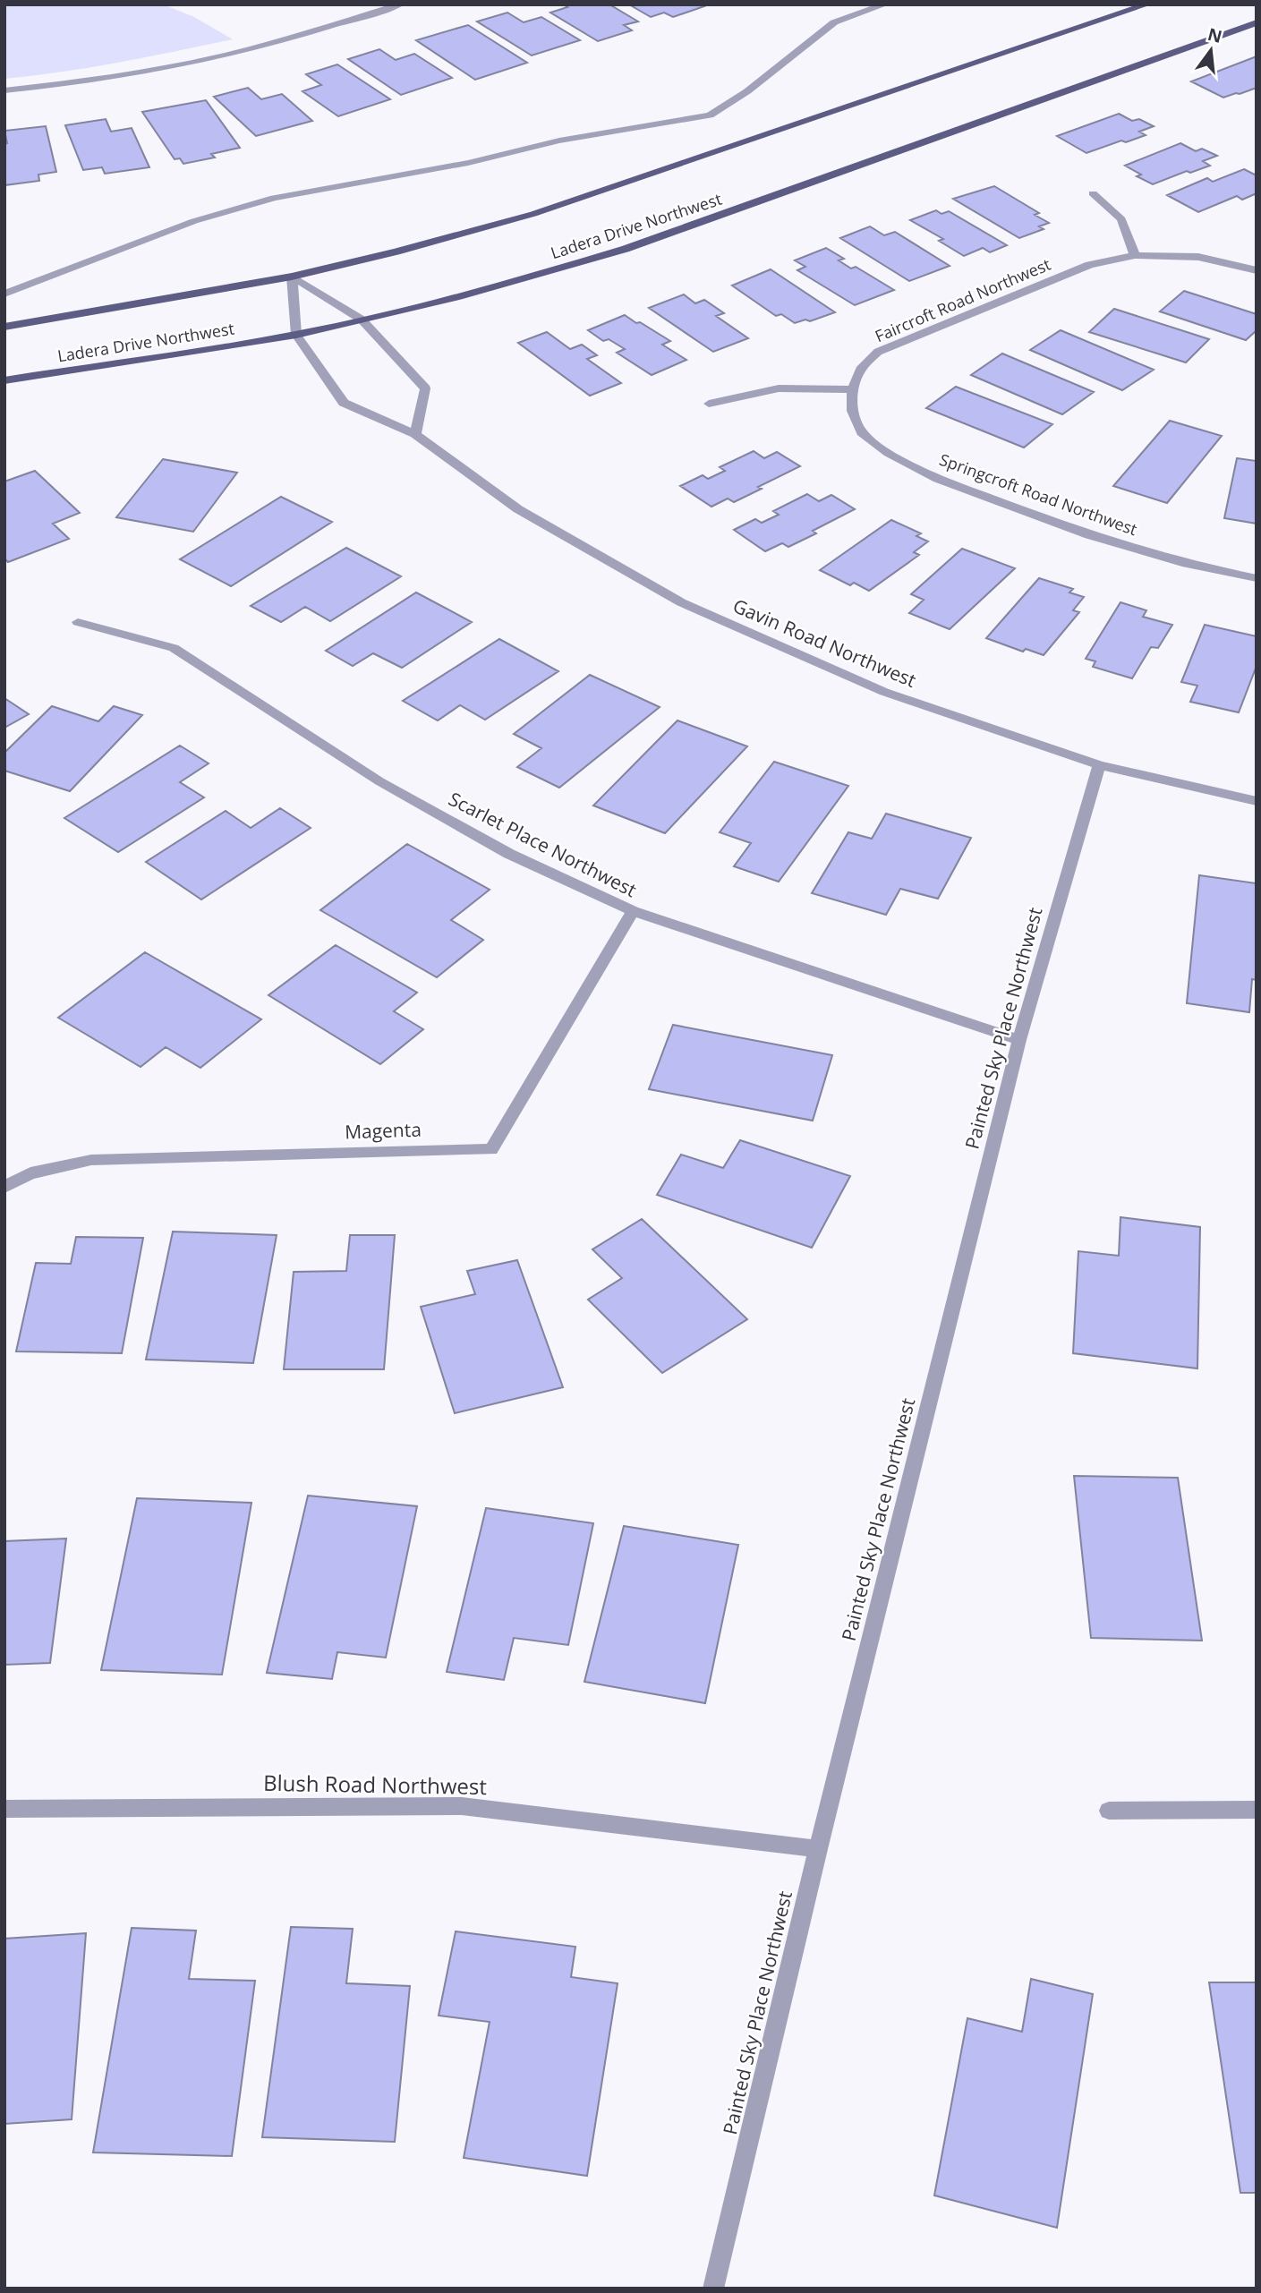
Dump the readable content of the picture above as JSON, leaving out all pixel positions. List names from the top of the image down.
{
  "streets": {
    "main road": ["Ladera Drive Northwest"],
    "street": [
      "Faircroft Road Northwest",
      "Springcroft Road Northwest",
      "Gavin Road Northwest",
      "Scarlet Place Northwest",
      "Painted Sky Place Northwest",
      "Magenta",
      "Blush Road Northwest"
    ]
  },
  "crossings": [
    ["Ladera Drive Northwest", "Gavin Road Northwest"],
    ["Faircroft Road Northwest", "Springcroft Road Northwest"],
    ["Gavin Road Northwest", "Painted Sky Place Northwest"],
    ["Scarlet Place Northwest", "Painted Sky Place Northwest"],
    ["Scarlet Place Northwest", "Magenta"],
    ["Painted Sky Place Northwest", "Blush Road Northwest"]
  ],
  "north": "top"
}
